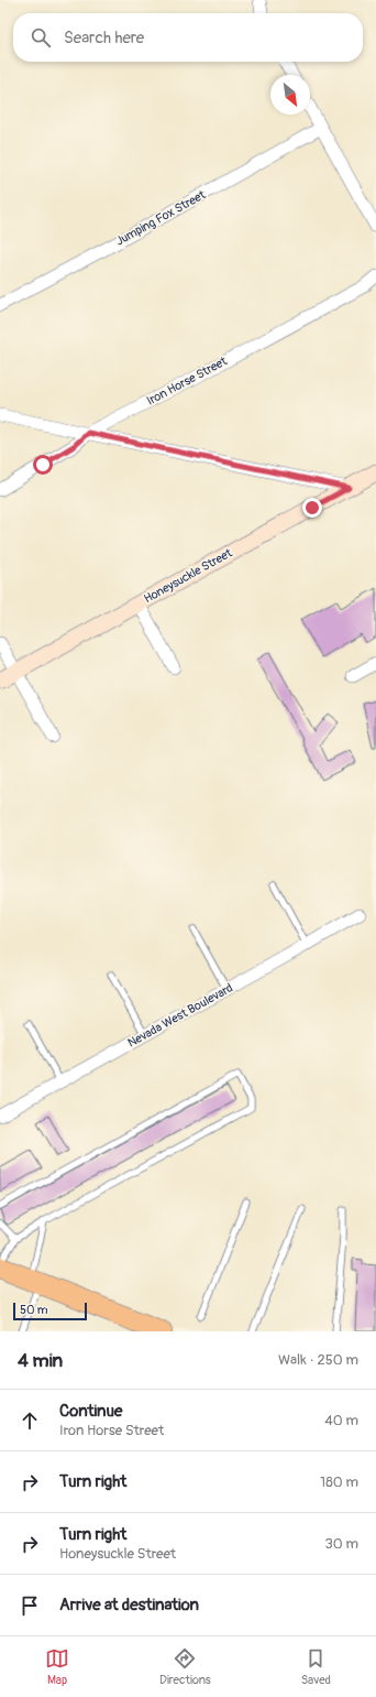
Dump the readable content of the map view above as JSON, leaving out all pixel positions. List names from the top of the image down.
{
  "streets": {
    "street": [
      "Jumping Fox Street",
      "Iron Horse Street",
      "Honeysuckle Street",
      "Nevada West Boulevard"
    ]
  },
  "scale_bar": "50 m",
  "north": "bottom right",
  "page": {
    "search": "Search here",
    "scale": "50 m",
    "heading": ["4 min", "Walk · 250 m"],
    "list": [
      ["Continue", "Iron Horse Street", "40 m"],
      ["Turn right", "180 m"],
      ["Turn right", "Honeysuckle Street", "30 m"],
      "Arrive at destination"
    ],
    "nav": ["Map", "Directions", "Saved"]
  }
}
